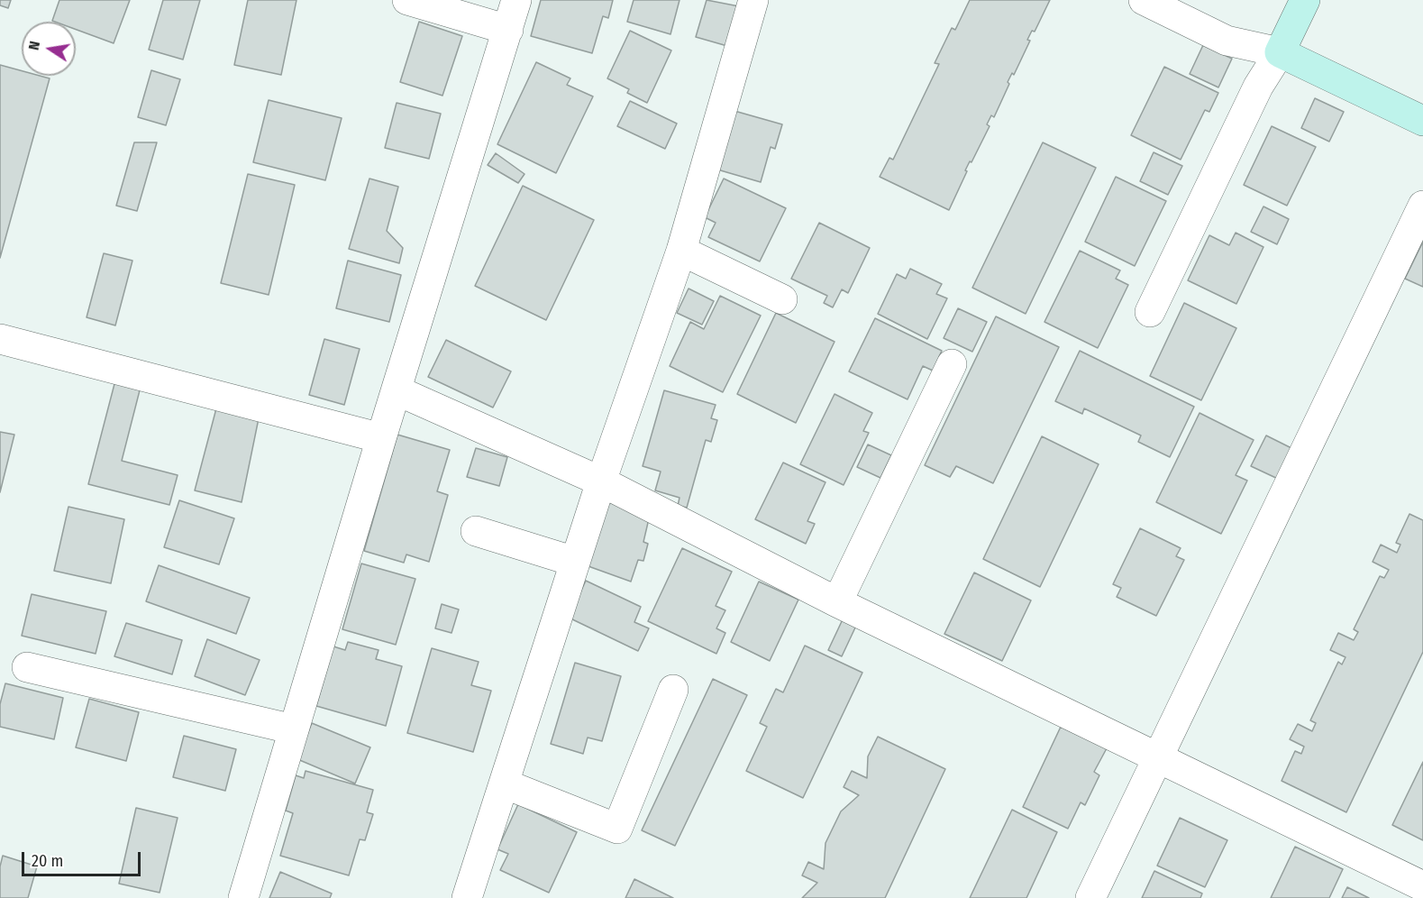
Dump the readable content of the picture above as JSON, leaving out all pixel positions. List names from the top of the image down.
{
  "scale_bar": "20 m",
  "north": "left"
}
